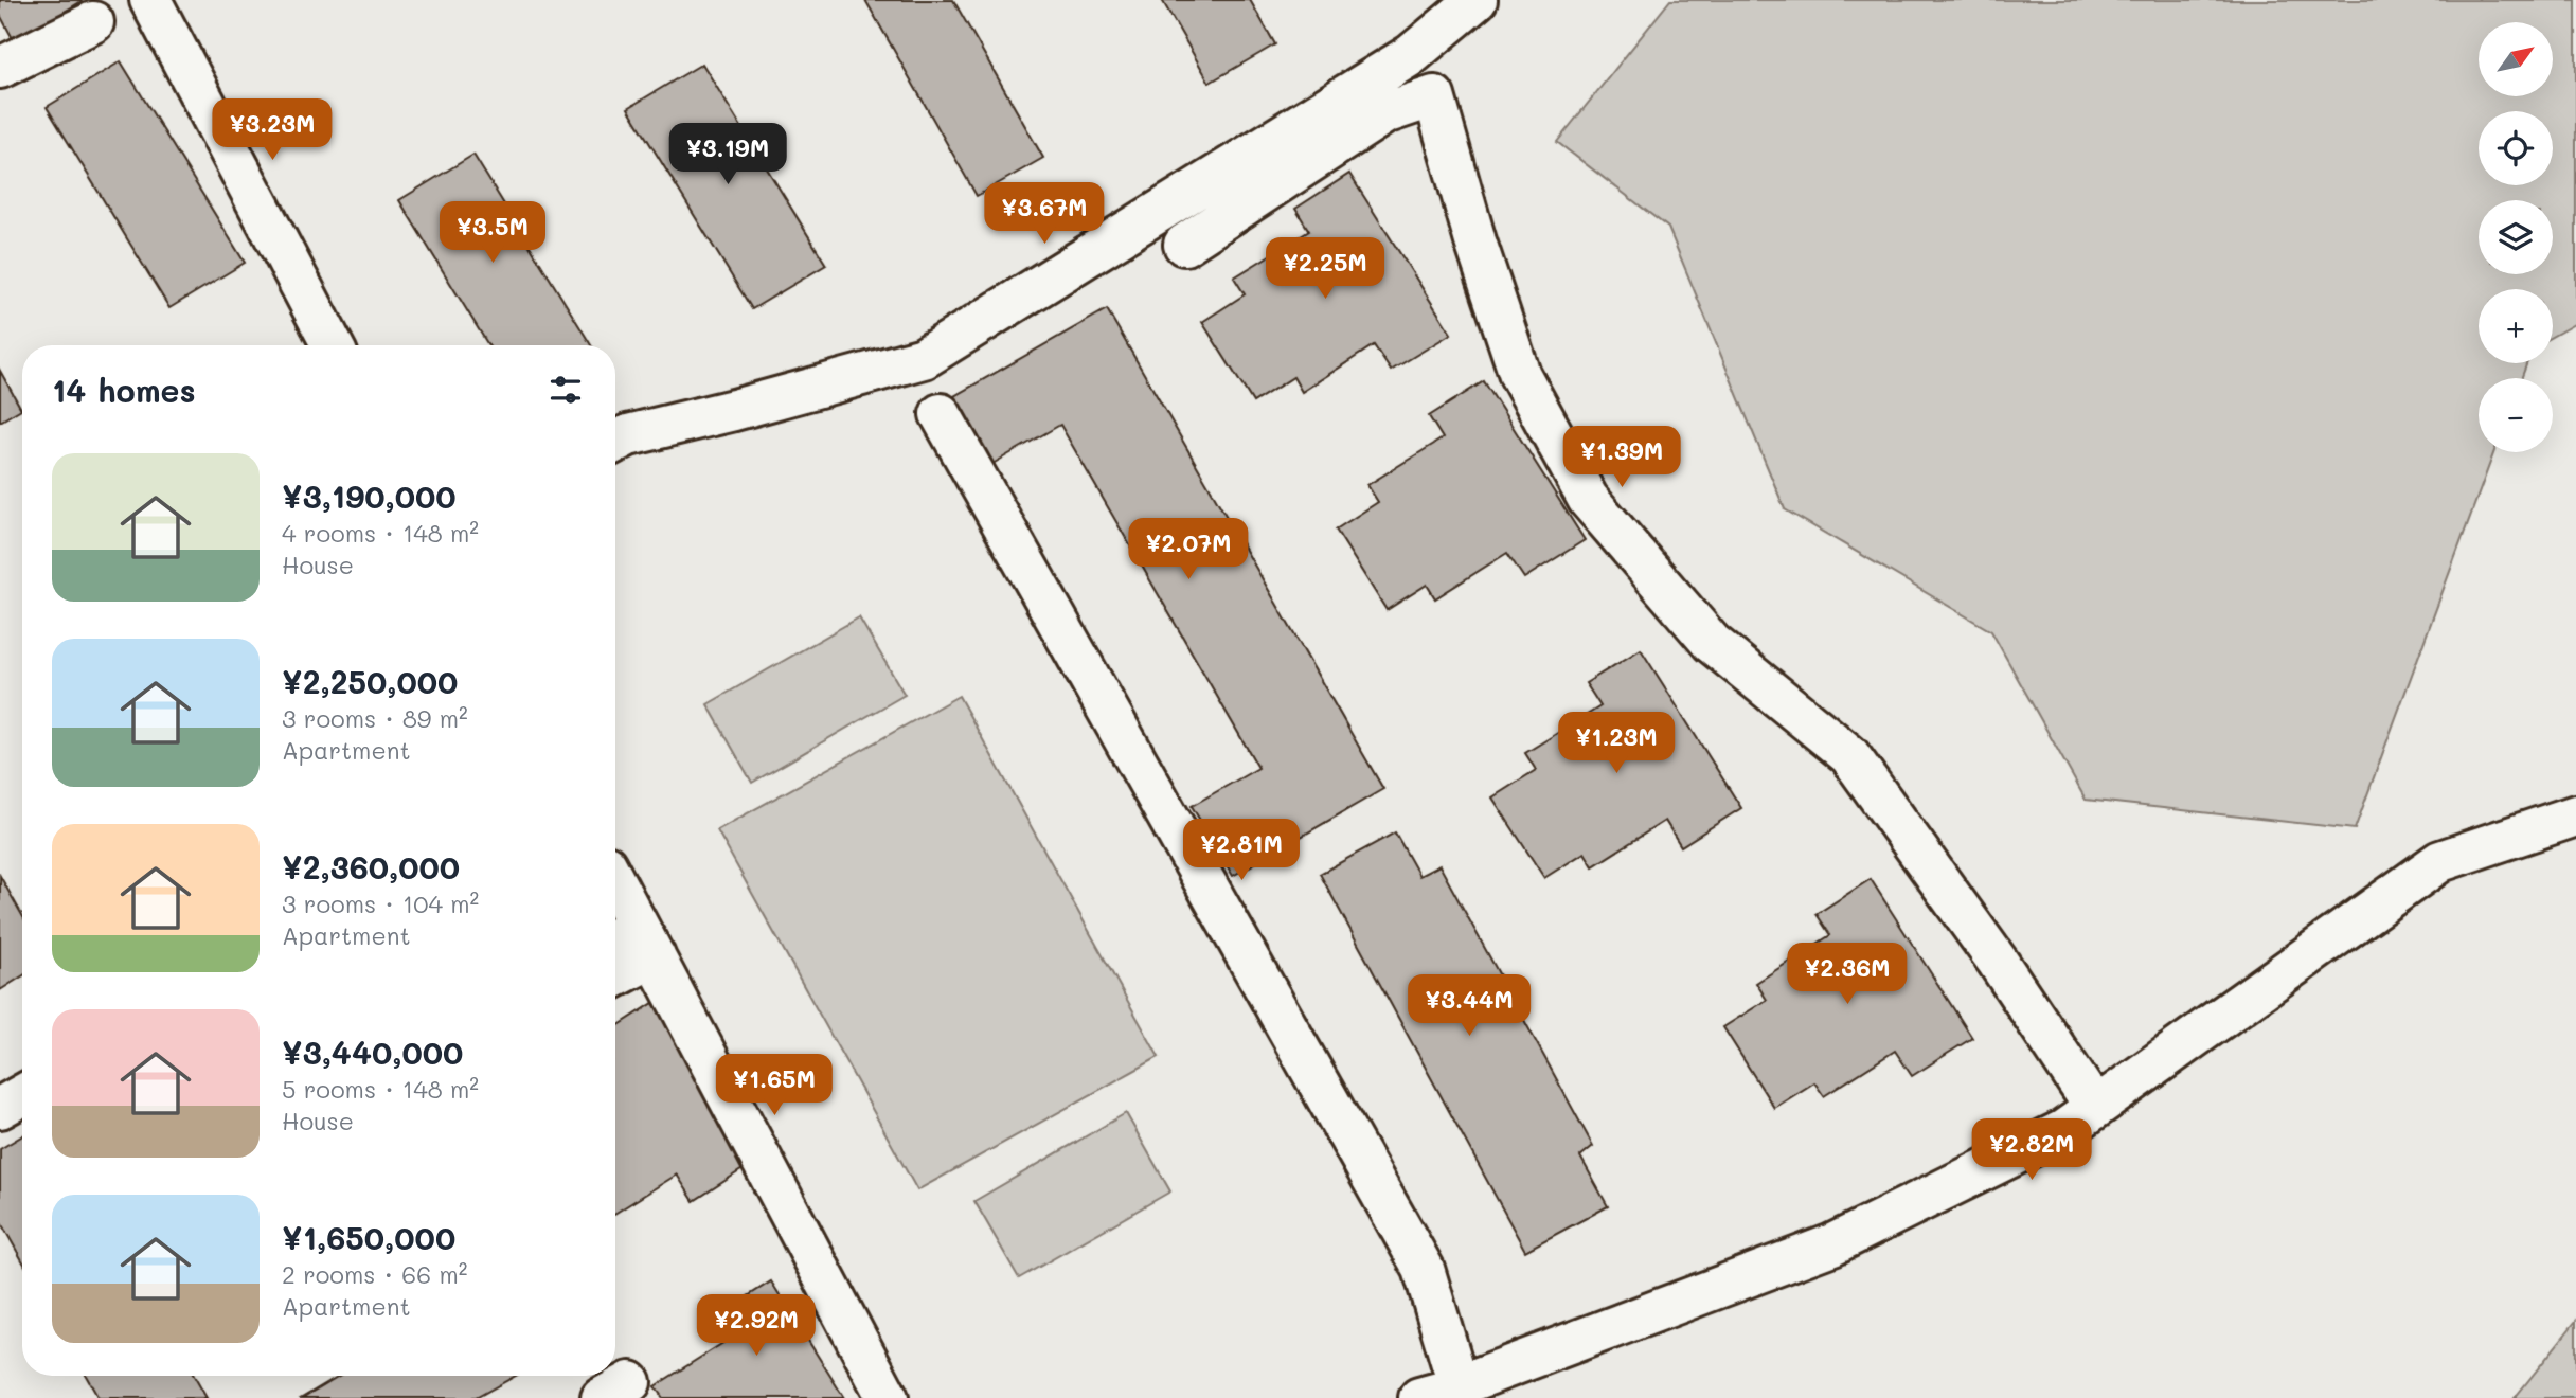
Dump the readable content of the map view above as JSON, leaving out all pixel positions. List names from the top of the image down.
{
  "north": "top right",
  "page": {
    "map_buttons": ["+", "−"],
    "price": [
      "¥3.23M",
      "¥3.19M",
      "¥3.67M",
      "¥3.5M",
      "¥2.25M",
      "¥1.39M",
      "¥2.07M",
      "¥1.23M",
      "¥2.81M",
      "¥2.36M",
      "¥3.44M",
      "¥1.65M",
      "¥2.82M",
      "¥2.92M"
    ],
    "heading": "14 homes",
    "list": [
      {
        "name": "¥3,190,000",
        "note": "4 rooms · 148 m² · House"
      },
      {
        "name": "¥2,250,000",
        "note": "3 rooms · 89 m² · Apartment"
      },
      {
        "name": "¥2,360,000",
        "note": "3 rooms · 104 m² · Apartment"
      },
      {
        "name": "¥3,440,000",
        "note": "5 rooms · 148 m² · House"
      },
      {
        "name": "¥1,650,000",
        "note": "2 rooms · 66 m² · Apartment"
      }
    ]
  }
}
